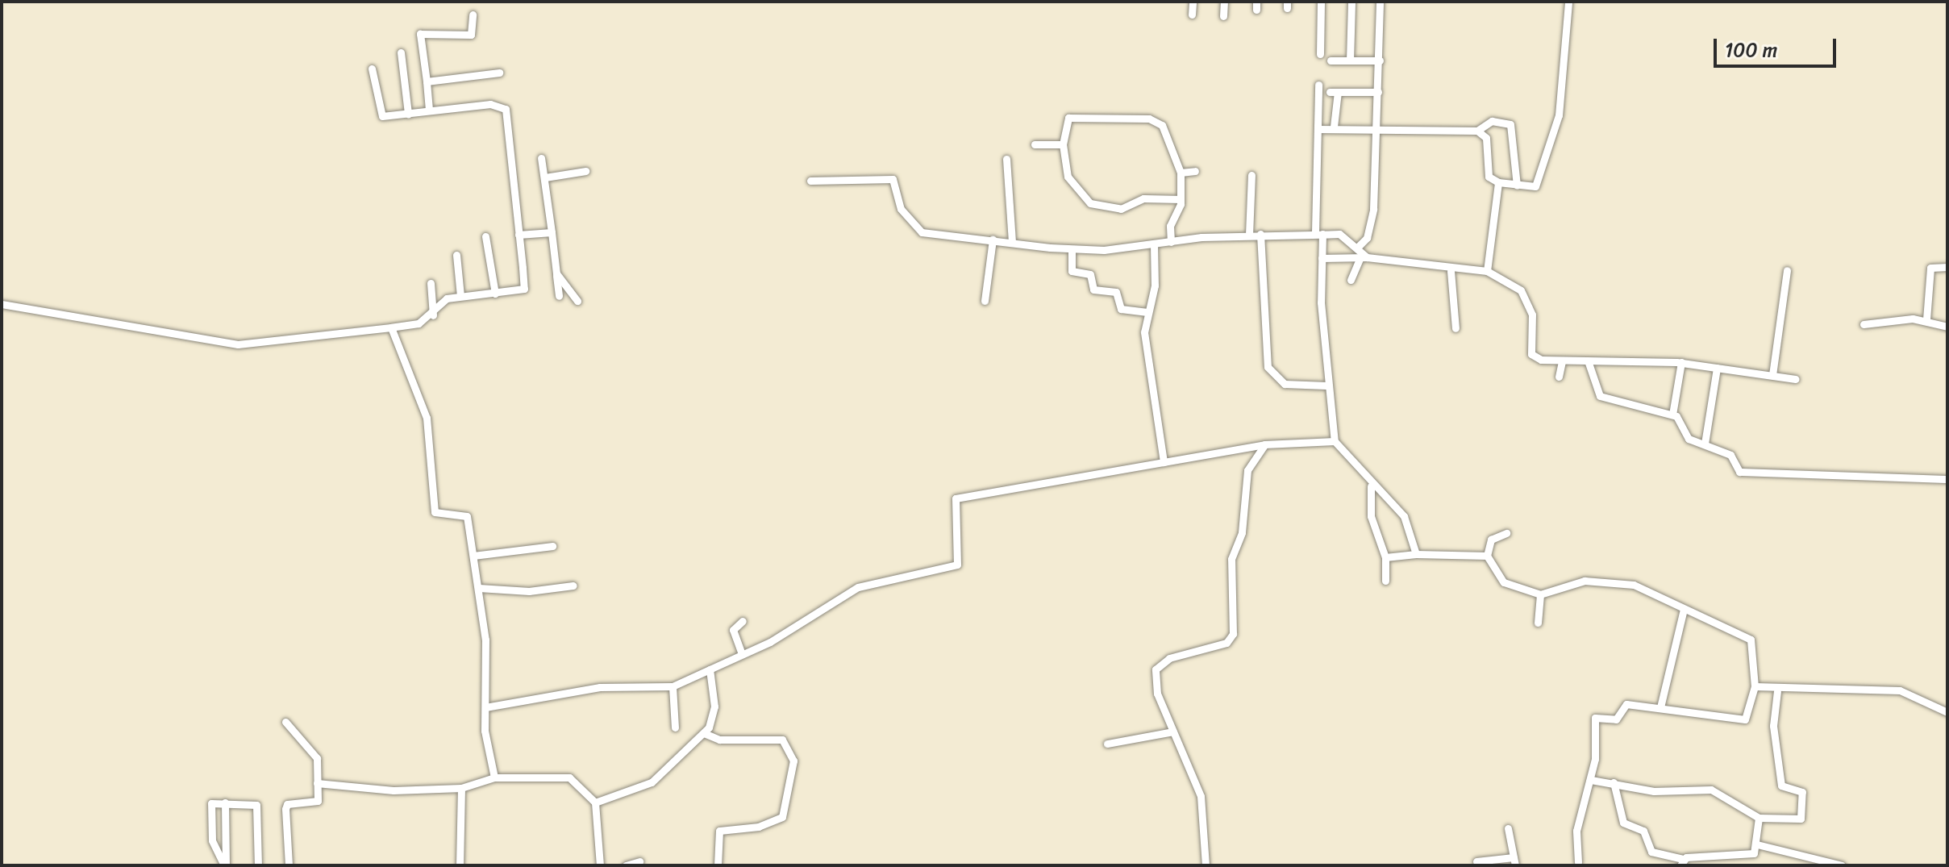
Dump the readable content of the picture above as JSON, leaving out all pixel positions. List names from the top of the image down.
{
  "scale_bar": "100 m"
}
